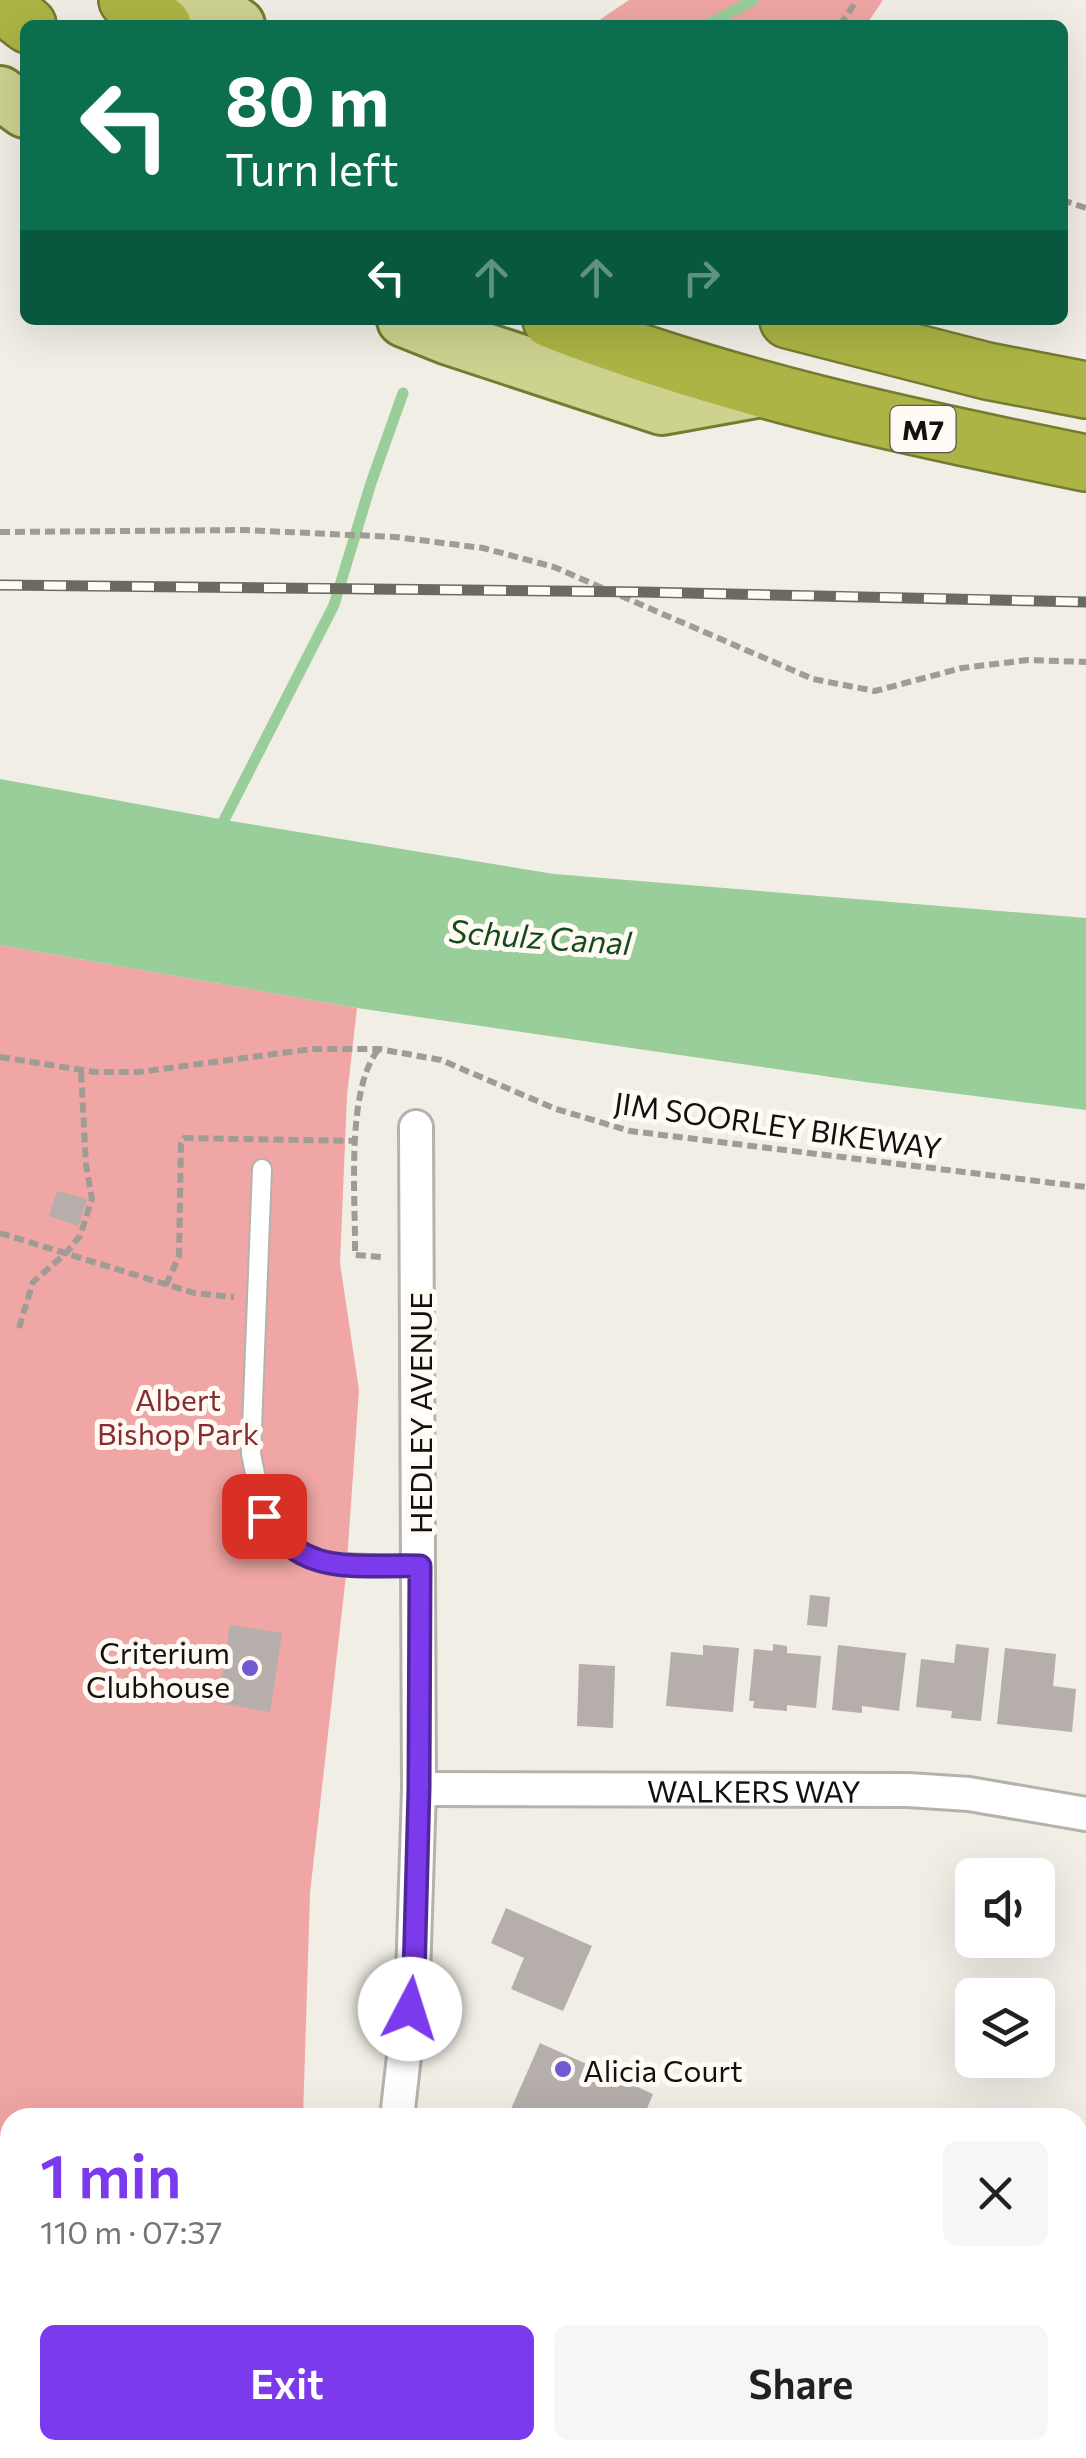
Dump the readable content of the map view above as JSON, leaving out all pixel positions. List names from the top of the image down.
{
  "streets": {
    "highway": ["M7"],
    "street": ["HEDLEY AVENUE", "WALKERS WAY"],
    "path": ["JIM SOORLEY BIKEWAY"]
  },
  "crossings": [
    ["HEDLEY AVENUE", "WALKERS WAY"]
  ],
  "water": ["Schulz Canal"],
  "parks": ["Albert Bishop Park"],
  "places": ["Criterium Clubhouse", "Alicia Court"],
  "page": {
    "turn": ["80 m", "Turn left"],
    "heading": ["1 min", "110 m · 07:37"],
    "buttons": ["Exit", "Share"]
  }
}
